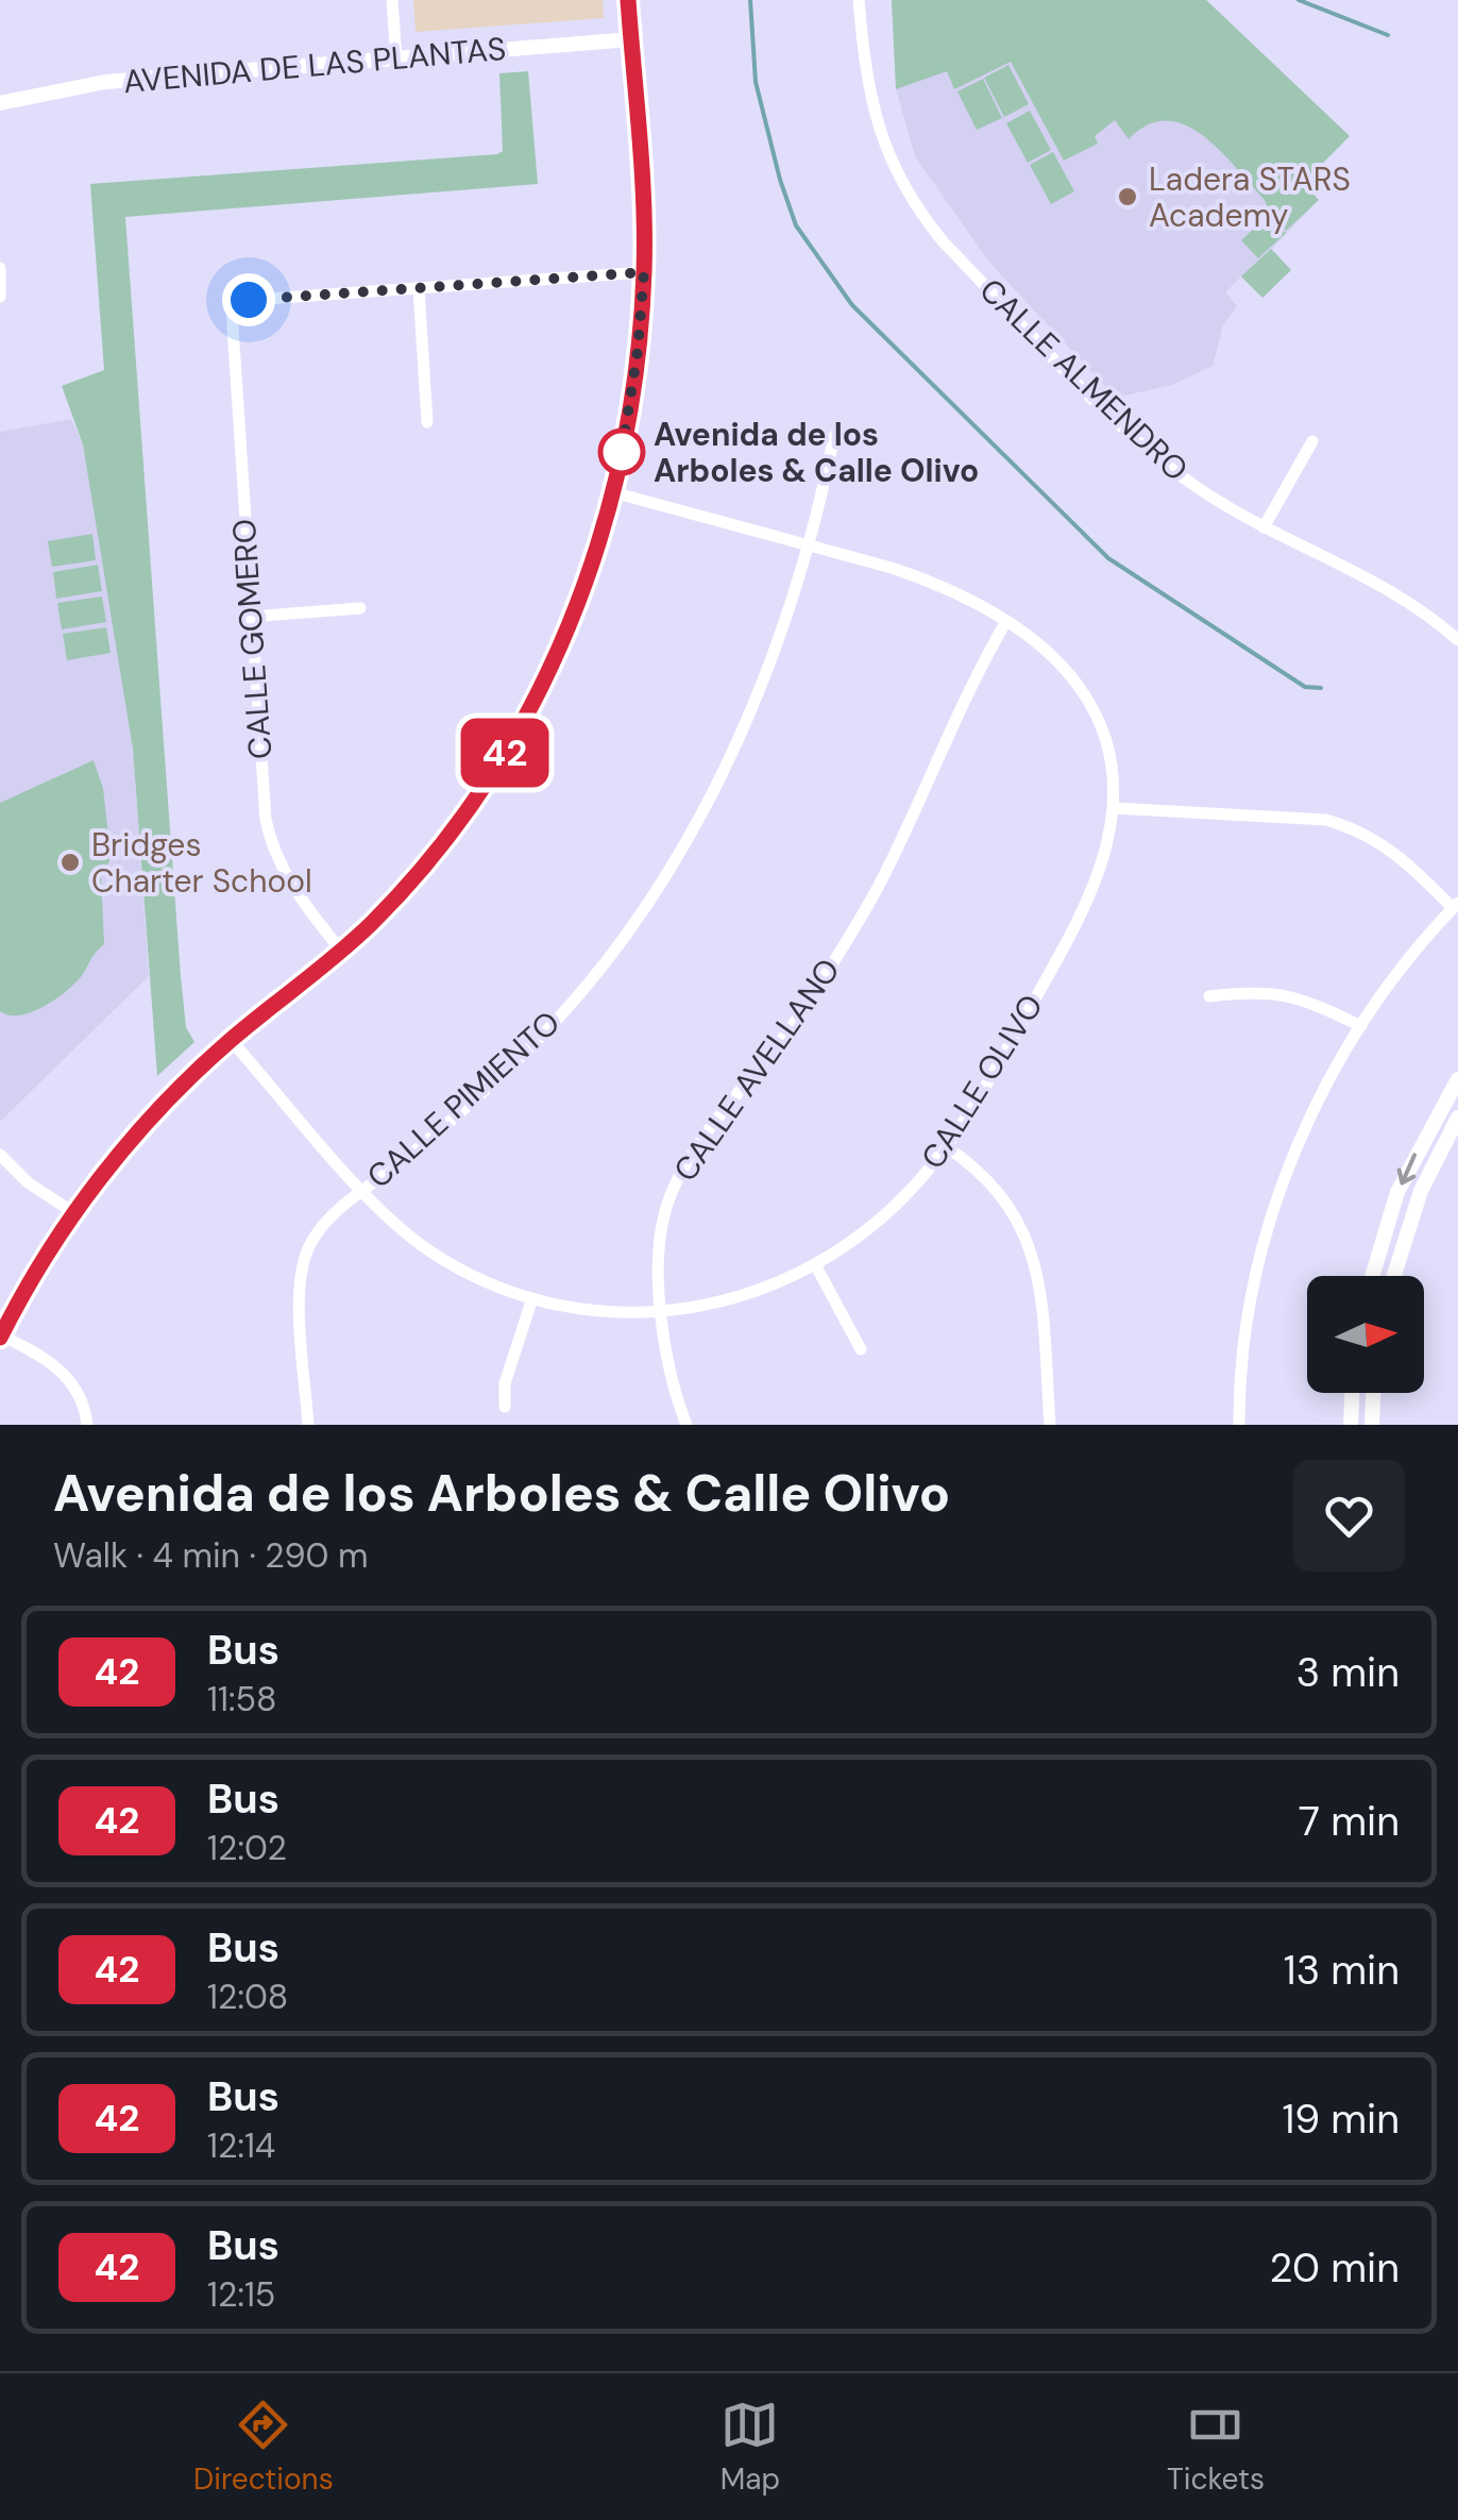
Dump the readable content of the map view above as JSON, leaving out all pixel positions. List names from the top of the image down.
{
  "streets": {
    "street": [
      "AVENIDA DE LAS PLANTAS",
      "CALLE ALMENDRO",
      "CALLE GOMERO",
      "CALLE AVELLANO",
      "CALLE OLIVO",
      "CALLE PIMIENTO"
    ]
  },
  "crossings": [
    ["CALLE AVELLANO", "CALLE OLIVO"],
    ["CALLE OLIVO", "CALLE PIMIENTO"]
  ],
  "places": ["Ladera STARS Academy", "Avenida de los Arboles & Calle Olivo", "Bridges Charter School"],
  "lines": ["bus line 42"],
  "north": "right",
  "page": {
    "on_map": "42",
    "heading": ["Avenida de los Arboles & Calle Olivo", "Walk · 4 min · 290 m"],
    "list": [
      {
        "mark": "42",
        "name": "Bus",
        "note": "11:58",
        "value": "3 min"
      },
      {
        "mark": "42",
        "name": "Bus",
        "note": "12:02",
        "value": "7 min"
      },
      {
        "mark": "42",
        "name": "Bus",
        "note": "12:08",
        "value": "13 min"
      },
      {
        "mark": "42",
        "name": "Bus",
        "note": "12:14",
        "value": "19 min"
      },
      {
        "mark": "42",
        "name": "Bus",
        "note": "12:15",
        "value": "20 min"
      }
    ],
    "tabs": ["Directions", "Map", "Tickets"]
  }
}
